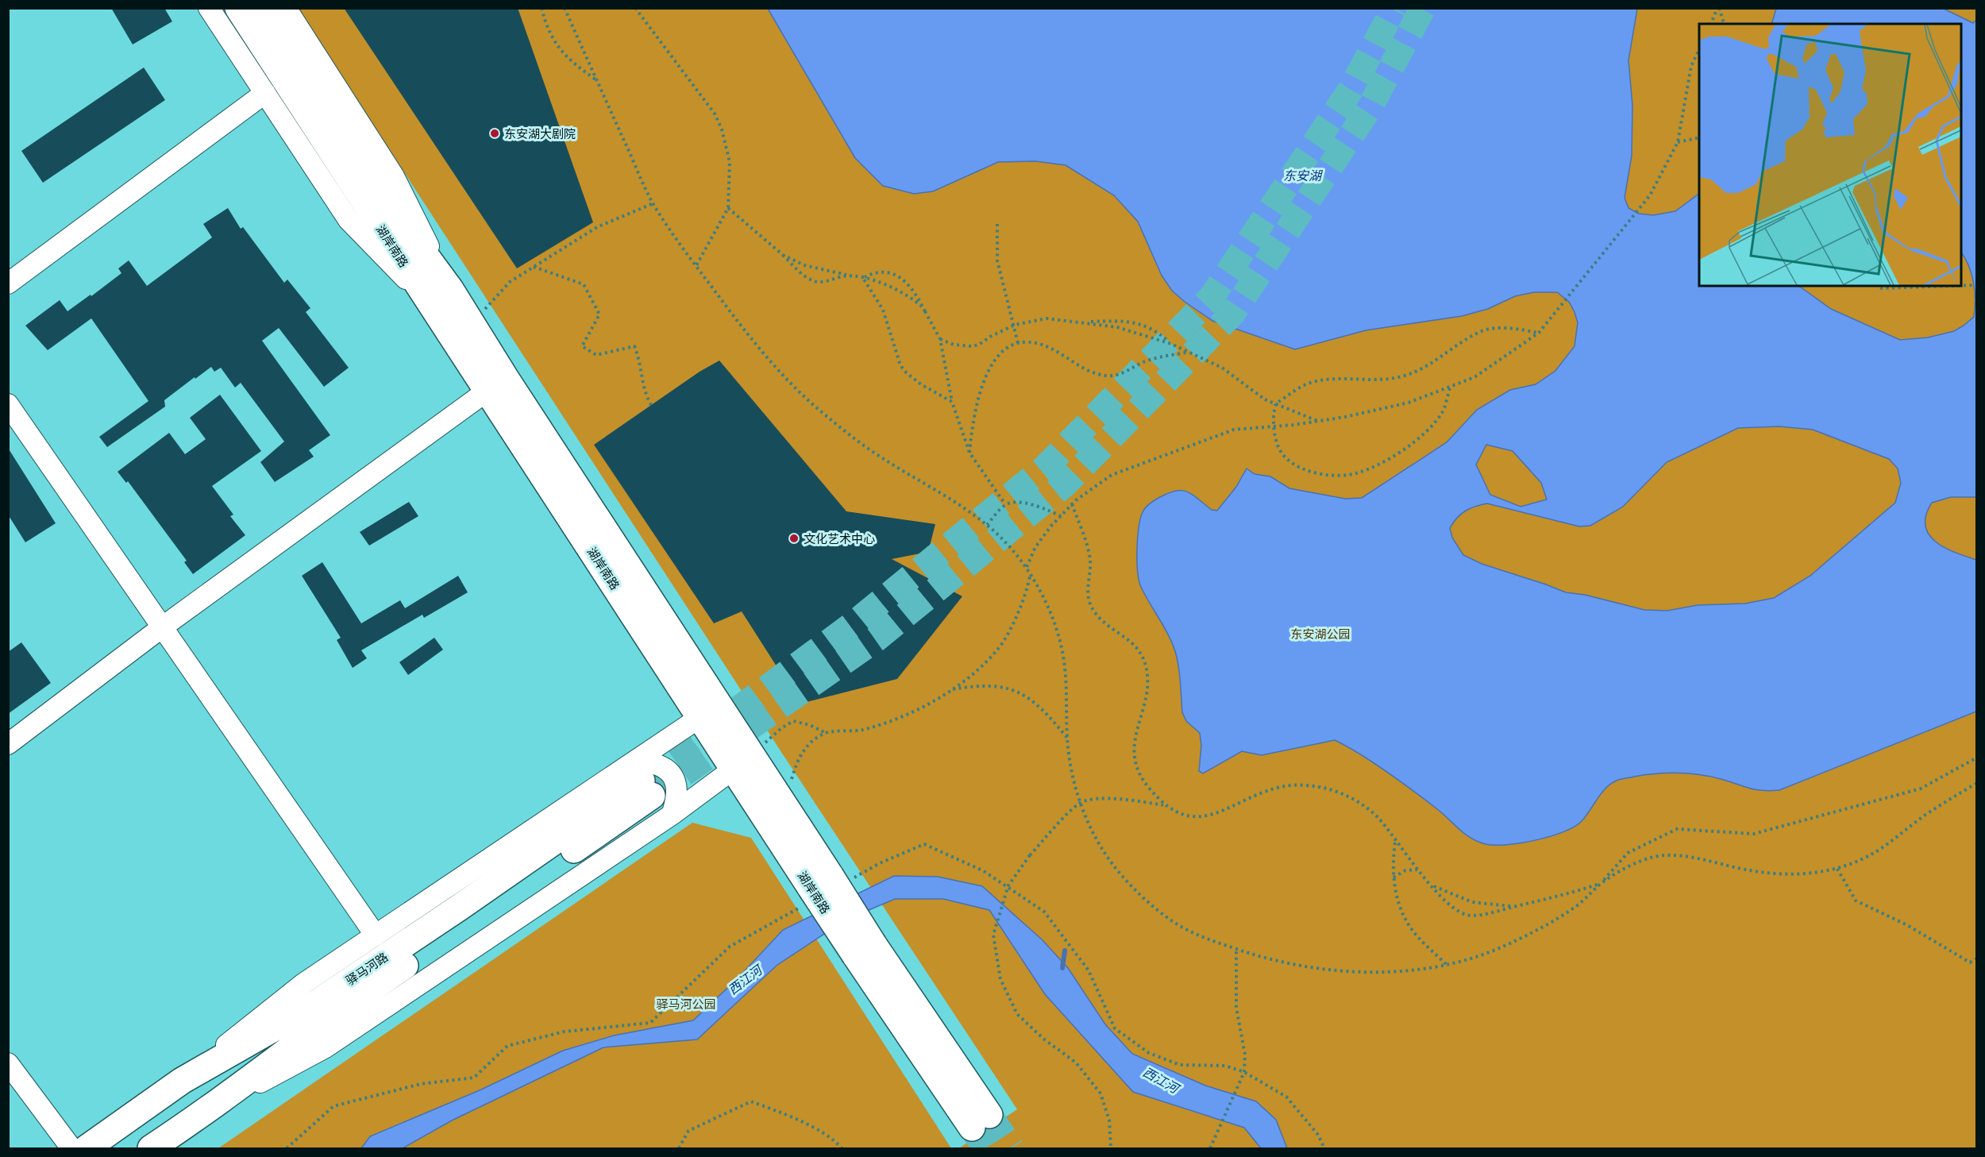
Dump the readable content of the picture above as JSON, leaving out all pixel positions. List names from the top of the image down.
{
  "streets": {
    "main road": ["湖岸南路", "驿马河路"]
  },
  "water": ["东安湖", "西江河"],
  "parks": ["东安湖公园", "驿马河公园"],
  "places": ["东安湖大剧院", "文化艺术中心"]
}
